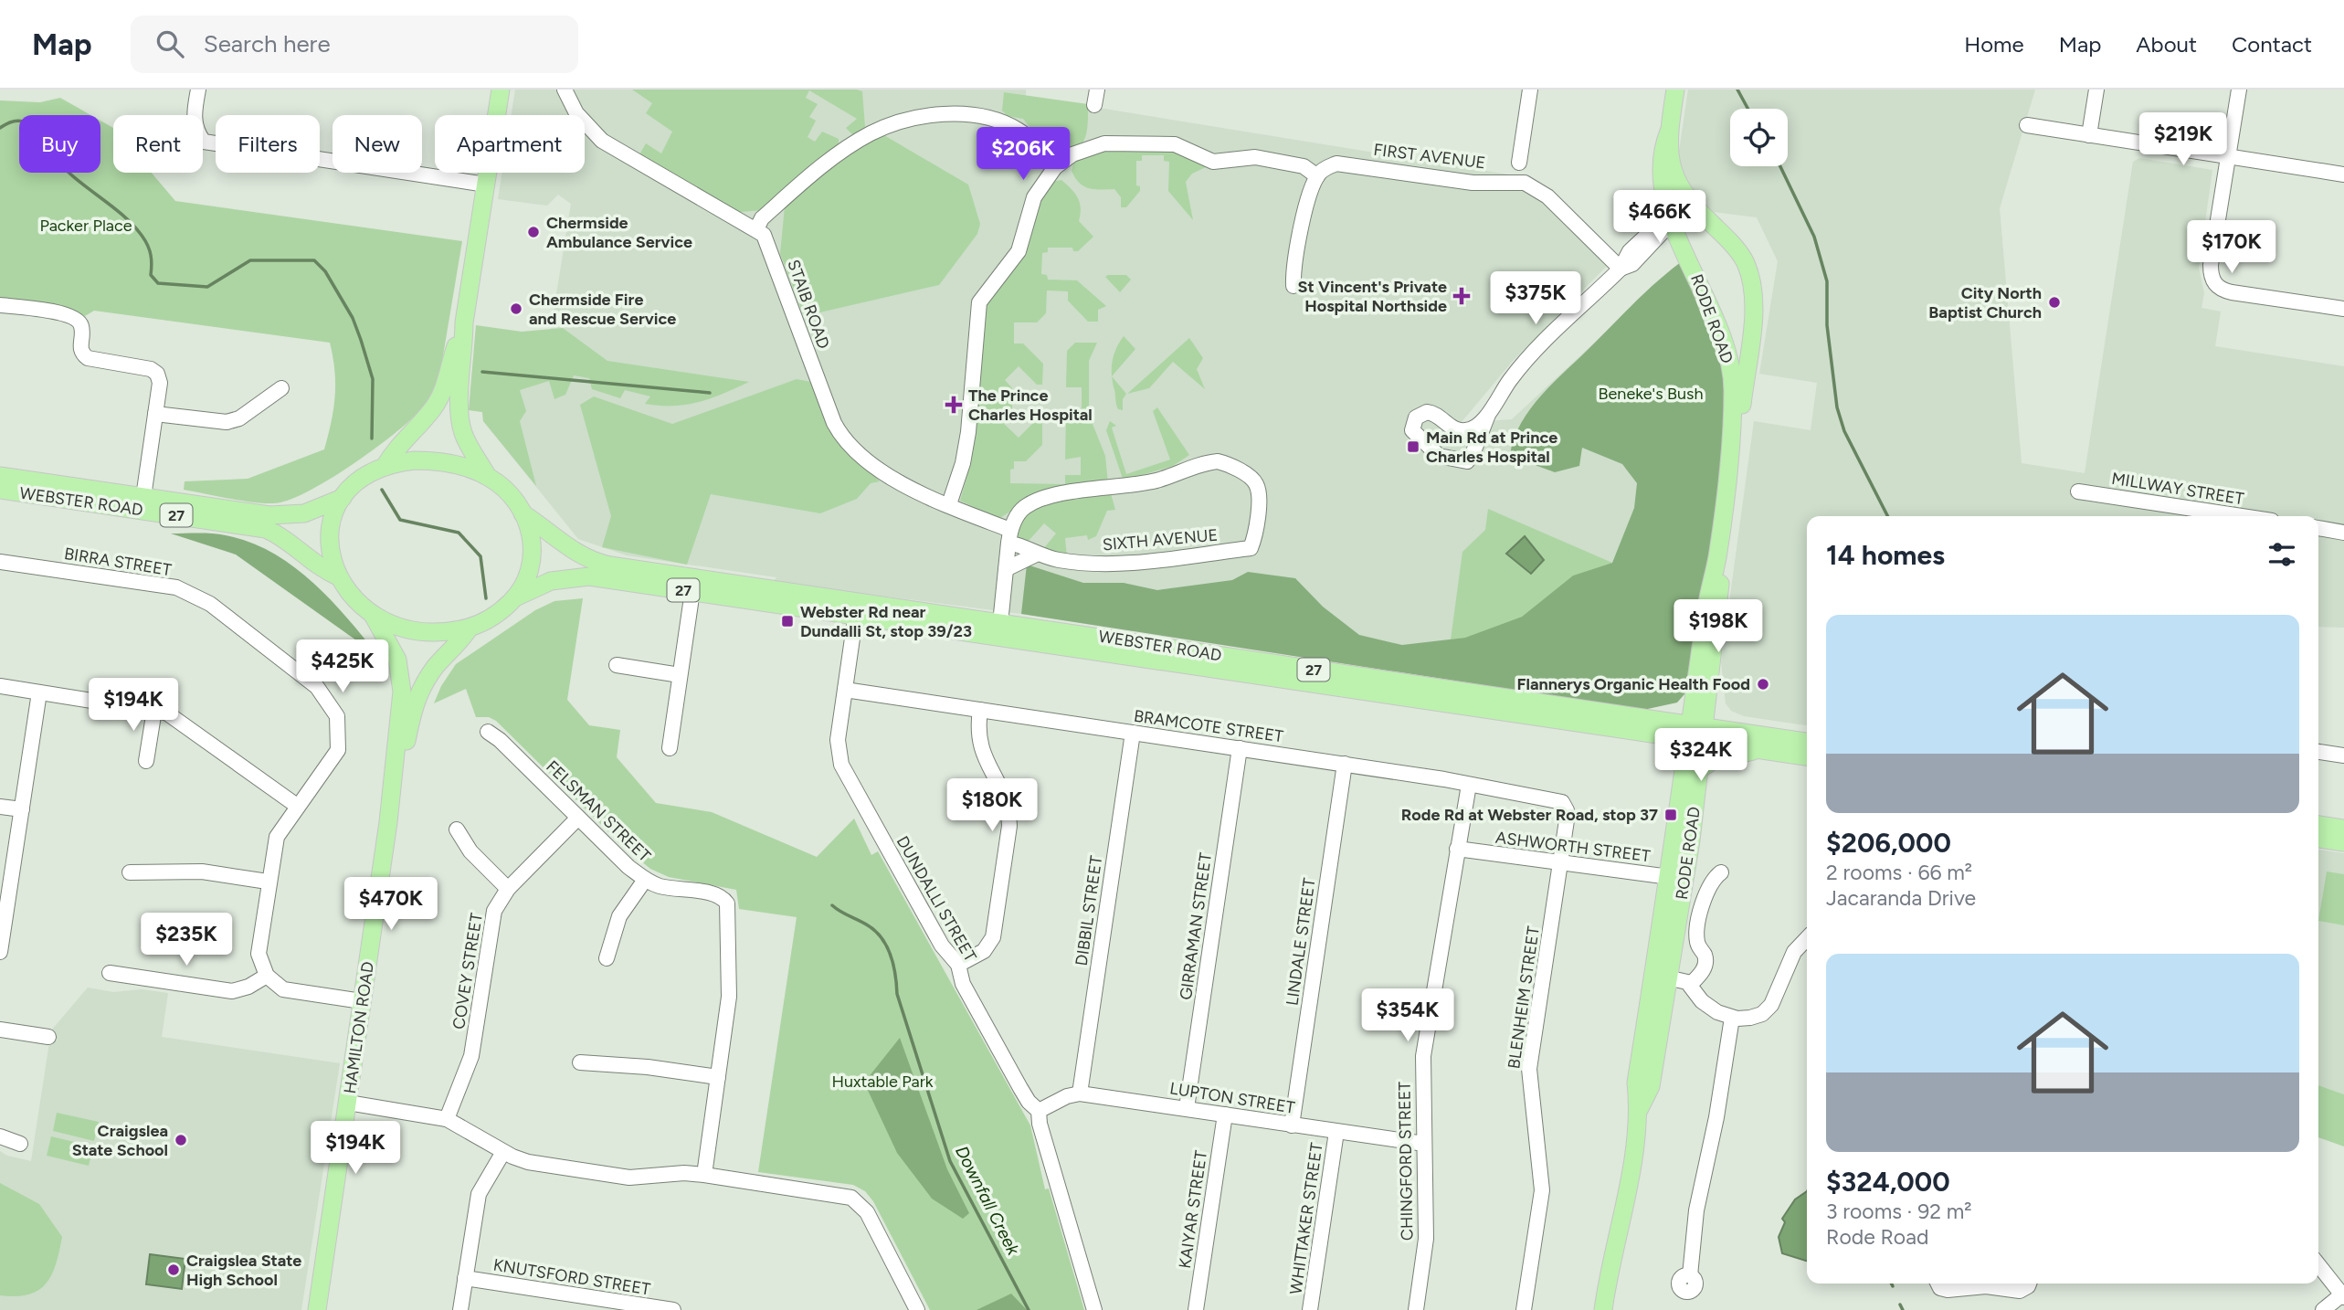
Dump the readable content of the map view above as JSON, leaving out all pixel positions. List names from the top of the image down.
{
  "streets": {
    "main road": [
      "RODE ROAD",
      "WEBSTER ROAD",
      "27",
      "HAMILTON ROAD"
    ],
    "street": [
      "FIRST AVENUE",
      "STAIB ROAD",
      "MILLWAY STREET",
      "SIXTH AVENUE",
      "BIRRA STREET",
      "BRAMCOTE STREET",
      "FELSMAN STREET",
      "ASHWORTH STREET",
      "DUNDALLI STREET",
      "DIBBIL STREET",
      "GIRRAMAN STREET",
      "LINDALE STREET",
      "COVEY STREET",
      "BLENHEIM STREET",
      "LUPTON STREET",
      "CHINGFORD STREET",
      "KAIYAR STREET",
      "WHITTAKER STREET",
      "KNUTSFORD STREET"
    ]
  },
  "crossings": [
    ["STAIB ROAD", "SIXTH AVENUE"],
    ["RODE ROAD", "WEBSTER ROAD"],
    ["RODE ROAD", "ASHWORTH STREET"],
    ["WEBSTER ROAD", "27"],
    ["WEBSTER ROAD", "DUNDALLI STREET"],
    ["WEBSTER ROAD", "HAMILTON ROAD"],
    ["27", "HAMILTON ROAD"],
    ["BRAMCOTE STREET", "DUNDALLI STREET"],
    ["BRAMCOTE STREET", "DIBBIL STREET"],
    ["BRAMCOTE STREET", "GIRRAMAN STREET"],
    ["BRAMCOTE STREET", "LINDALE STREET"],
    ["BRAMCOTE STREET", "BLENHEIM STREET"],
    ["BRAMCOTE STREET", "CHINGFORD STREET"],
    ["FELSMAN STREET", "COVEY STREET"],
    ["ASHWORTH STREET", "BLENHEIM STREET"],
    ["ASHWORTH STREET", "CHINGFORD STREET"],
    ["DUNDALLI STREET", "LUPTON STREET"],
    ["DIBBIL STREET", "LUPTON STREET"],
    ["GIRRAMAN STREET", "LUPTON STREET"],
    ["LINDALE STREET", "LUPTON STREET"],
    ["LUPTON STREET", "CHINGFORD STREET"],
    ["LUPTON STREET", "KAIYAR STREET"],
    ["LUPTON STREET", "WHITTAKER STREET"]
  ],
  "water": ["Downfall Creek"],
  "parks": ["Packer Place", "Beneke's Bush", "Huxtable Park"],
  "places": {
    "other": [
      "Chermside Ambulance Service",
      "City North Baptist Church",
      "Chermside Fire and Rescue Service",
      "Flannerys Organic Health Food",
      "Craigslea State School",
      "Craigslea State High School"
    ],
    "health": ["St Vincent's Private Hospital Northside", "The Prince Charles Hospital"],
    "transit": ["Main Rd at Prince Charles Hospital", "Webster Rd near Dundalli St, stop 39/23", "Rode Rd at Webster Road, stop 37"]
  },
  "page": {
    "header": "Map",
    "search": "Search here",
    "nav": [
      "Home",
      "Map",
      "About",
      "Contact"
    ],
    "price": [
      "$219K",
      "$206K",
      "$466K",
      "$170K",
      "$375K",
      "$198K",
      "$425K",
      "$194K",
      "$324K",
      "$180K",
      "$470K",
      "$235K",
      "$354K",
      "$194K"
    ],
    "chip": [
      "Buy",
      "Rent",
      "Filters",
      "New",
      "Apartment"
    ],
    "heading": "14 homes",
    "list": [
      {
        "name": "$206,000",
        "note": "2 rooms · 66 m² · Jacaranda Drive"
      },
      {
        "name": "$324,000",
        "note": "3 rooms · 92 m² · Rode Road"
      }
    ]
  }
}
